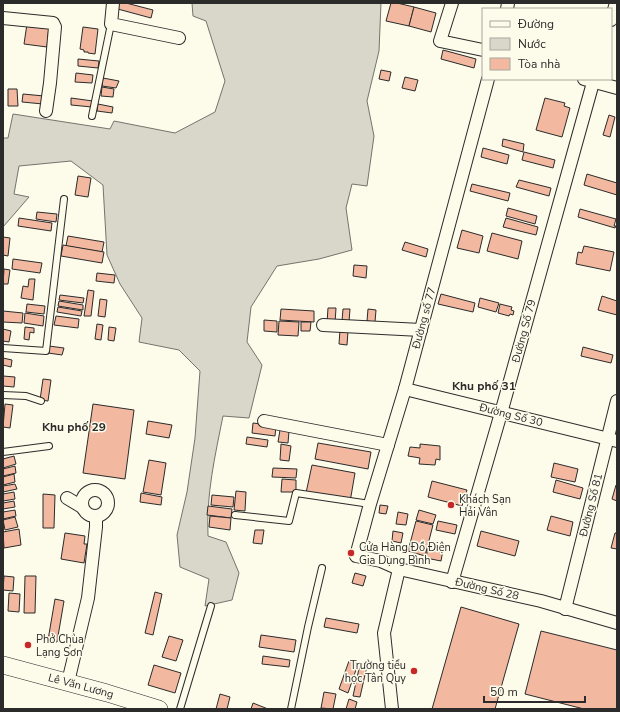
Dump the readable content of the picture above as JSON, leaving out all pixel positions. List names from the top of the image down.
{
  "streets": {
    "street": [
      "Đường số 77",
      "Đường Số 79",
      "Đường Số 30",
      "Đường Số 81",
      "Đường Số 28",
      "Lê Văn Lương"
    ]
  },
  "crossings": [
    ["Đường số 77", "Đường Số 30"],
    ["Đường số 77", "Đường Số 28"],
    ["Đường Số 79", "Đường Số 30"],
    ["Đường Số 79", "Đường Số 28"],
    ["Đường Số 30", "Đường Số 81"],
    ["Đường Số 81", "Đường Số 28"]
  ],
  "districts": ["Khu phố 31", "Khu phố 29"],
  "places": [
    "Khách Sạn Hải Vân",
    "Cửa Hàng Đồ Điện Gia Dụng Bình",
    "Phở Chùa Lạng Sơn",
    "Trường tiểu học Tân Quy"
  ],
  "legend": ["Đường", "Nước", "Tòa nhà"],
  "scale_bar": "50 m"
}
